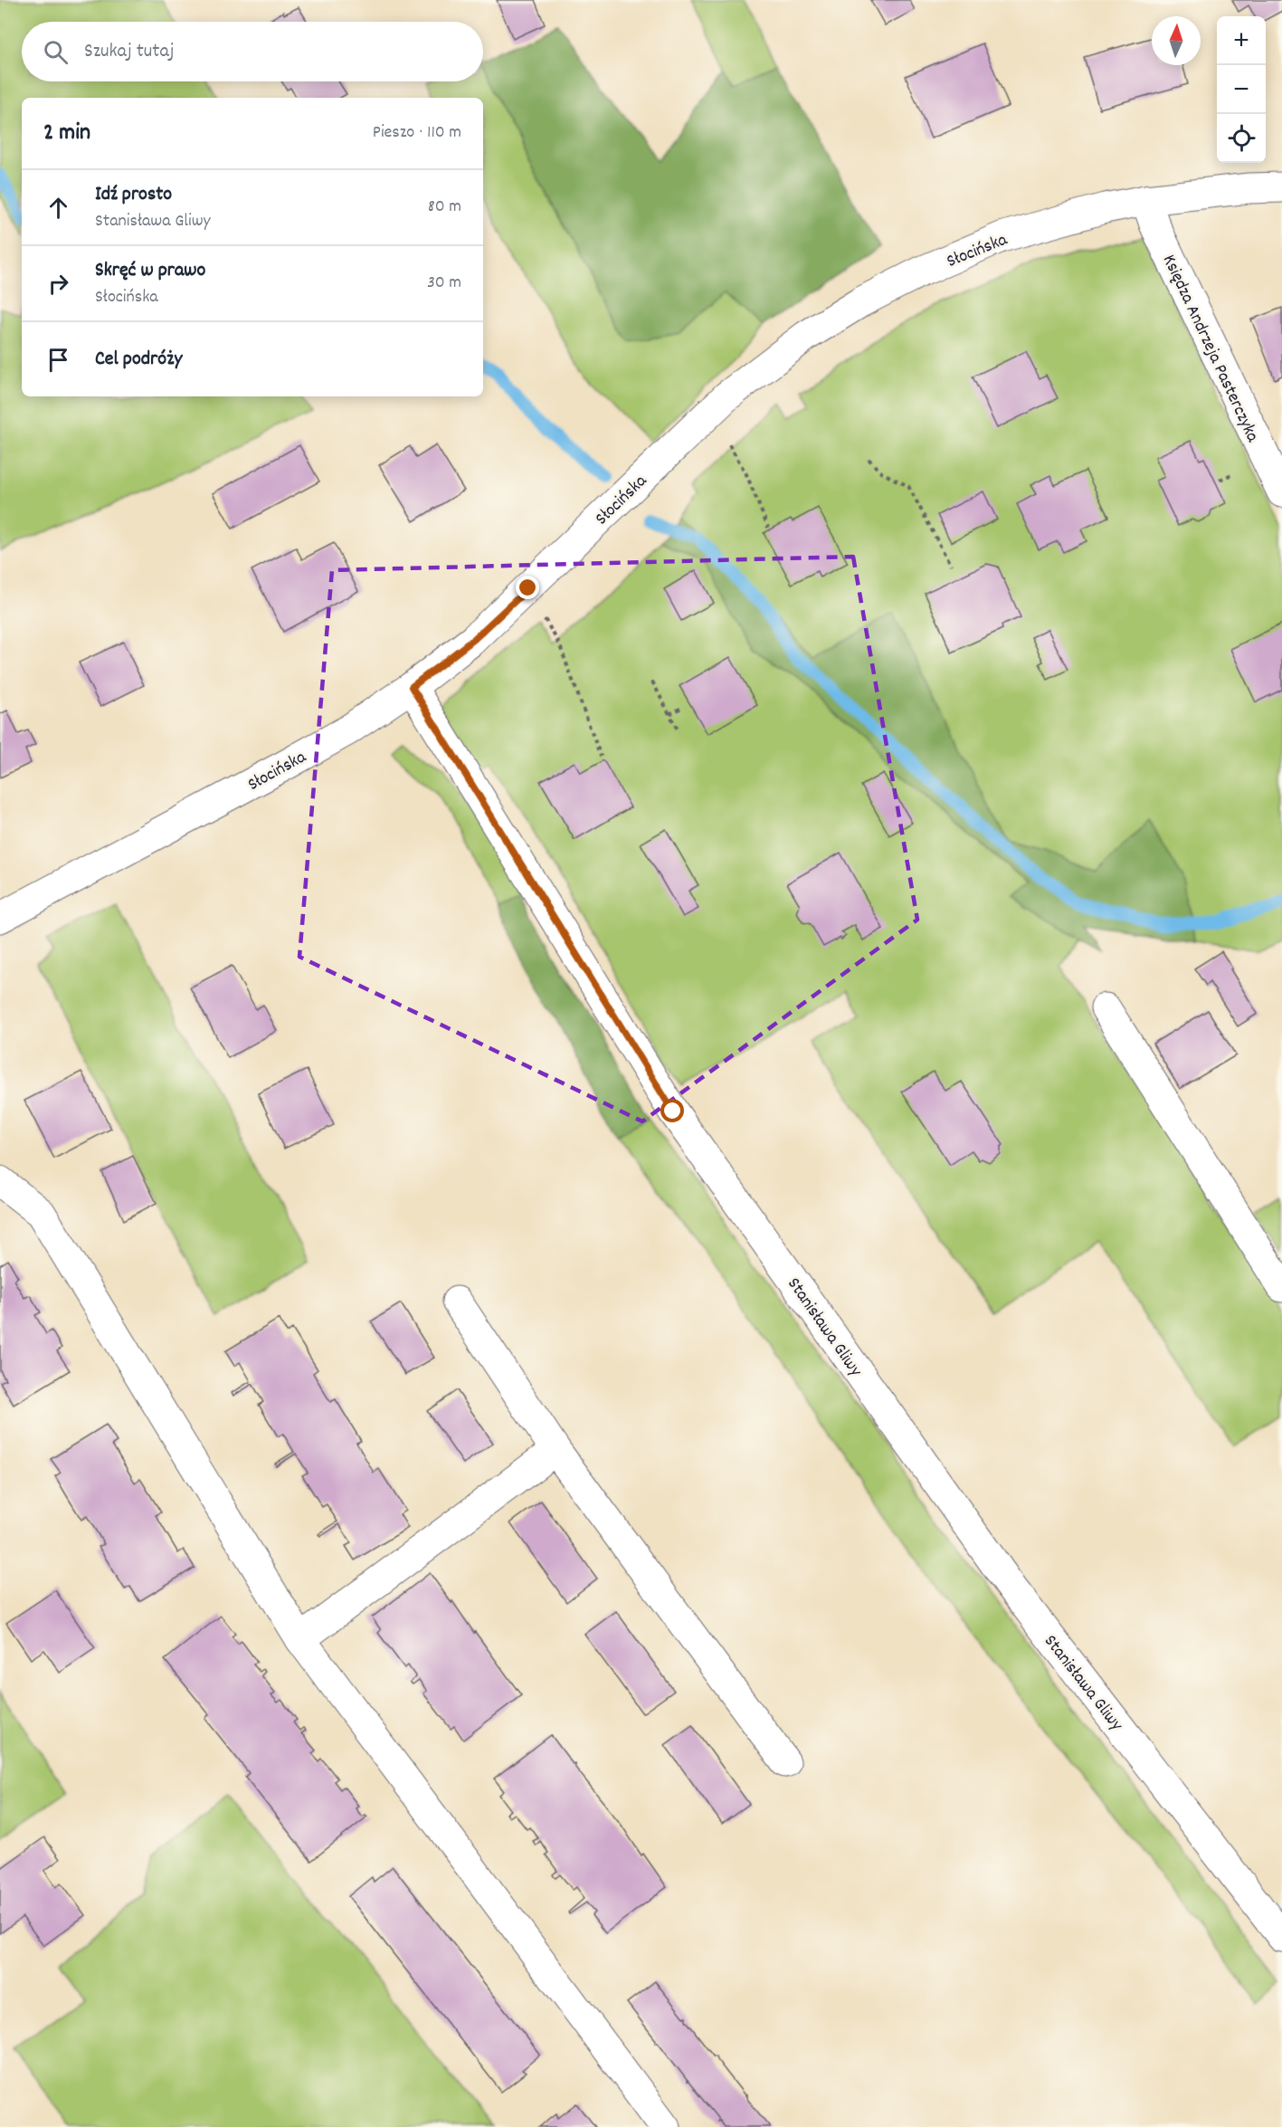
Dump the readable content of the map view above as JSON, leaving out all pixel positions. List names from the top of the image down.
{
  "streets": {
    "street": ["Słocińska", "Księdza Andrzeja Pasterczyka", "Stanisława Gliwy"]
  },
  "crossings": [
    ["Słocińska", "Księdza Andrzeja Pasterczyka"],
    ["Słocińska", "Stanisława Gliwy"]
  ],
  "north": "top",
  "page": {
    "map_buttons": ["+", "−"],
    "search": "Szukaj tutaj",
    "heading": ["2 min", "Pieszo · 110 m"],
    "list": [
      ["Idź prosto", "Stanisława Gliwy", "80 m"],
      ["Skręć w prawo", "Słocińska", "30 m"],
      "Cel podróży"
    ]
  }
}
